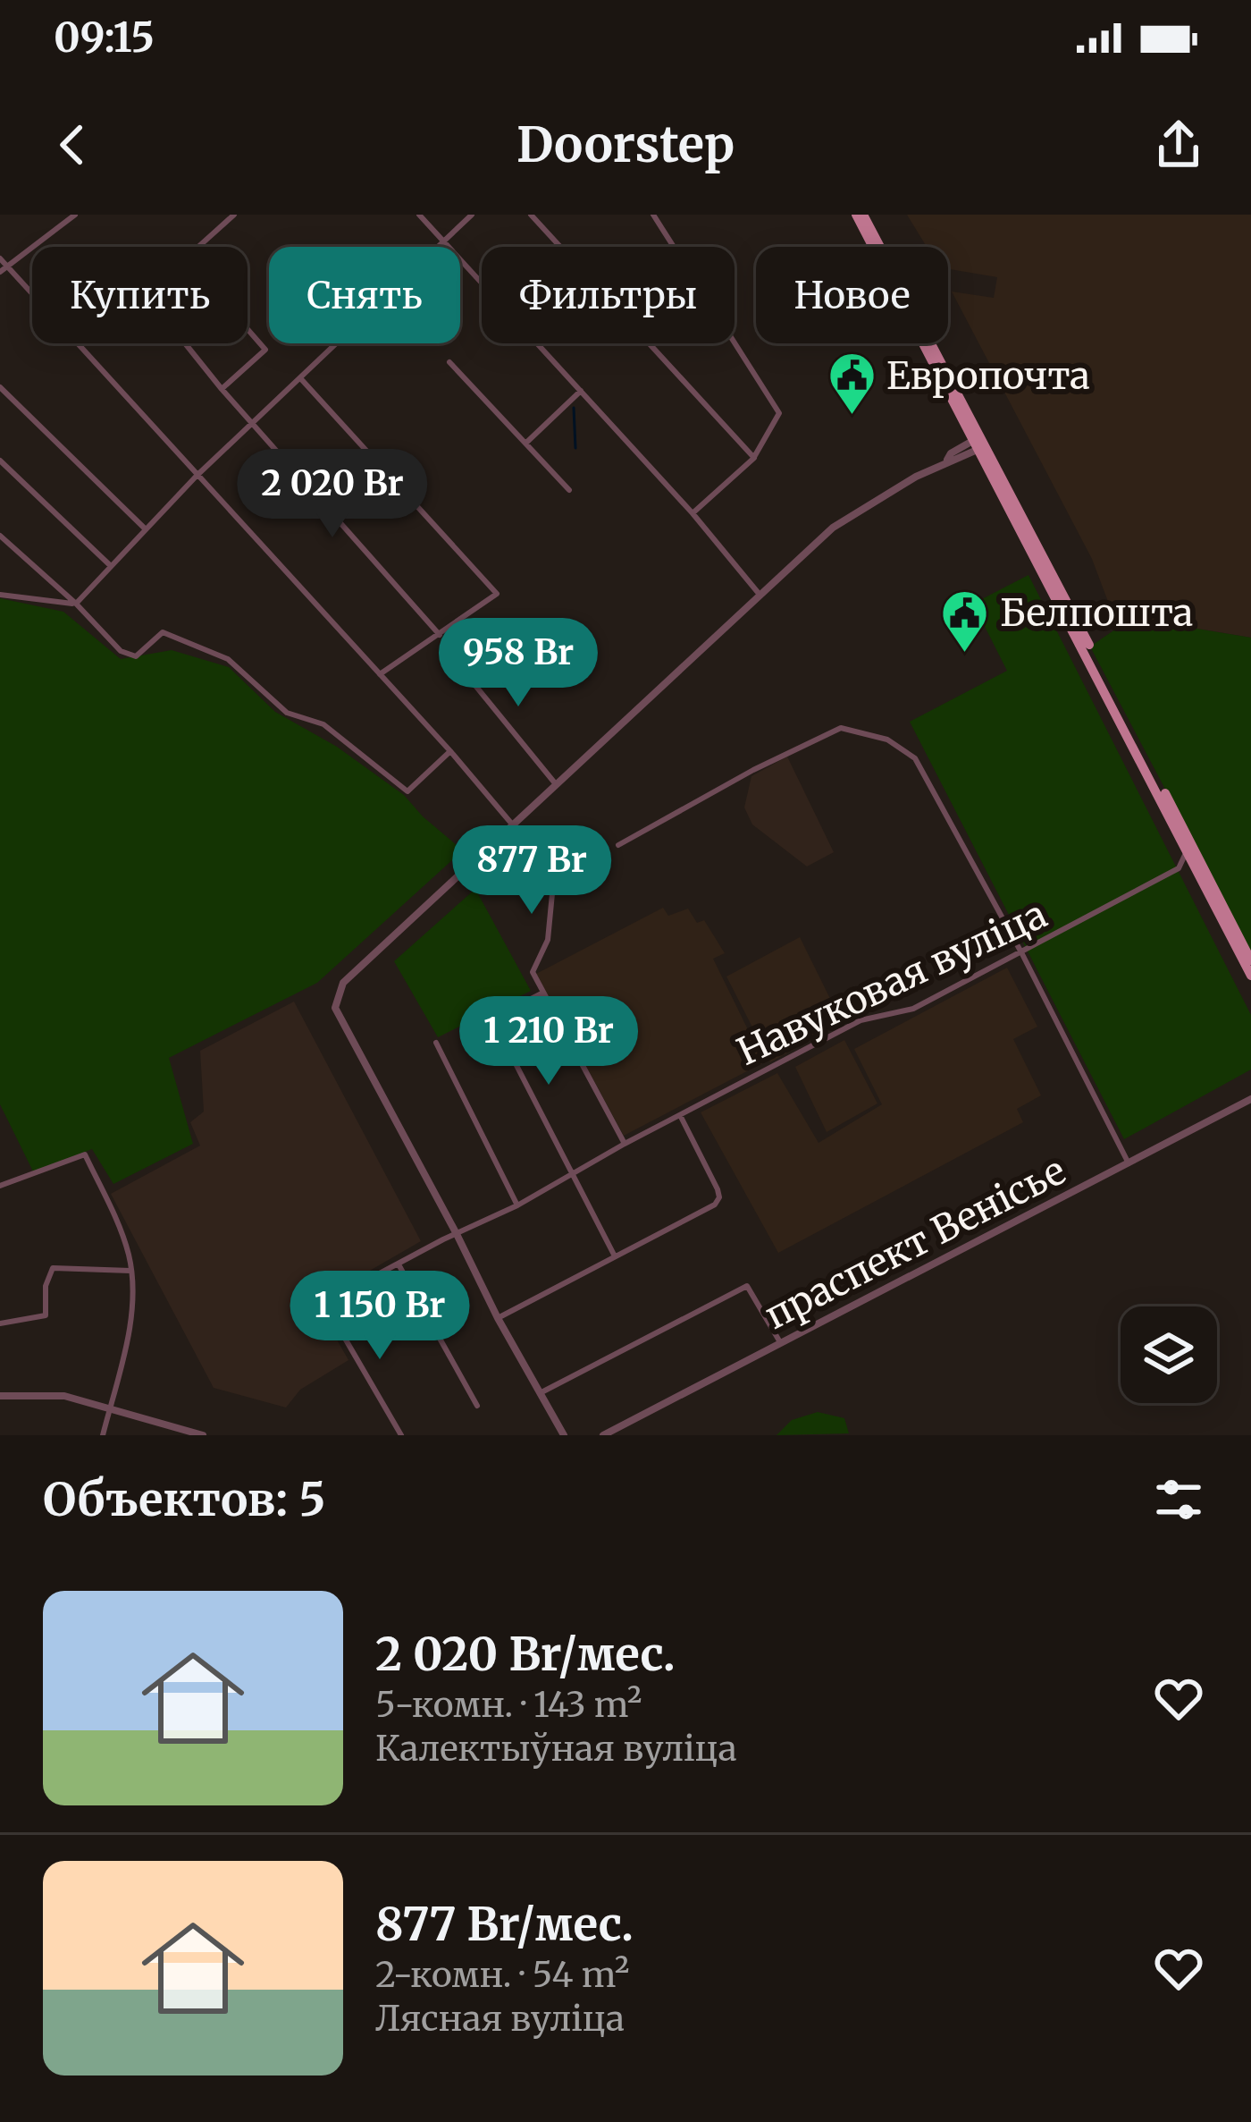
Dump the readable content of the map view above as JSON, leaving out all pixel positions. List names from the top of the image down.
{
  "streets": {
    "street": ["Навуковая вуліца", "праспект Венісье"]
  },
  "places": {
    "public building": ["Европочта", "Белпошта"]
  },
  "page": {
    "status": "09:15",
    "header": "Doorstep",
    "chip": [
      "Купить",
      "Снять",
      "Фильтры",
      "Новое"
    ],
    "price": [
      "2 020 Br",
      "958 Br",
      "877 Br",
      "1 210 Br",
      "1 150 Br"
    ],
    "heading": "Объектов: 5",
    "list": [
      {
        "name": "2 020 Br/мес.",
        "note": "5-комн. · 143 m² · Калектыўная вуліца"
      },
      {
        "name": "877 Br/мес.",
        "note": "2-комн. · 54 m² · Лясная вуліца"
      }
    ]
  }
}
